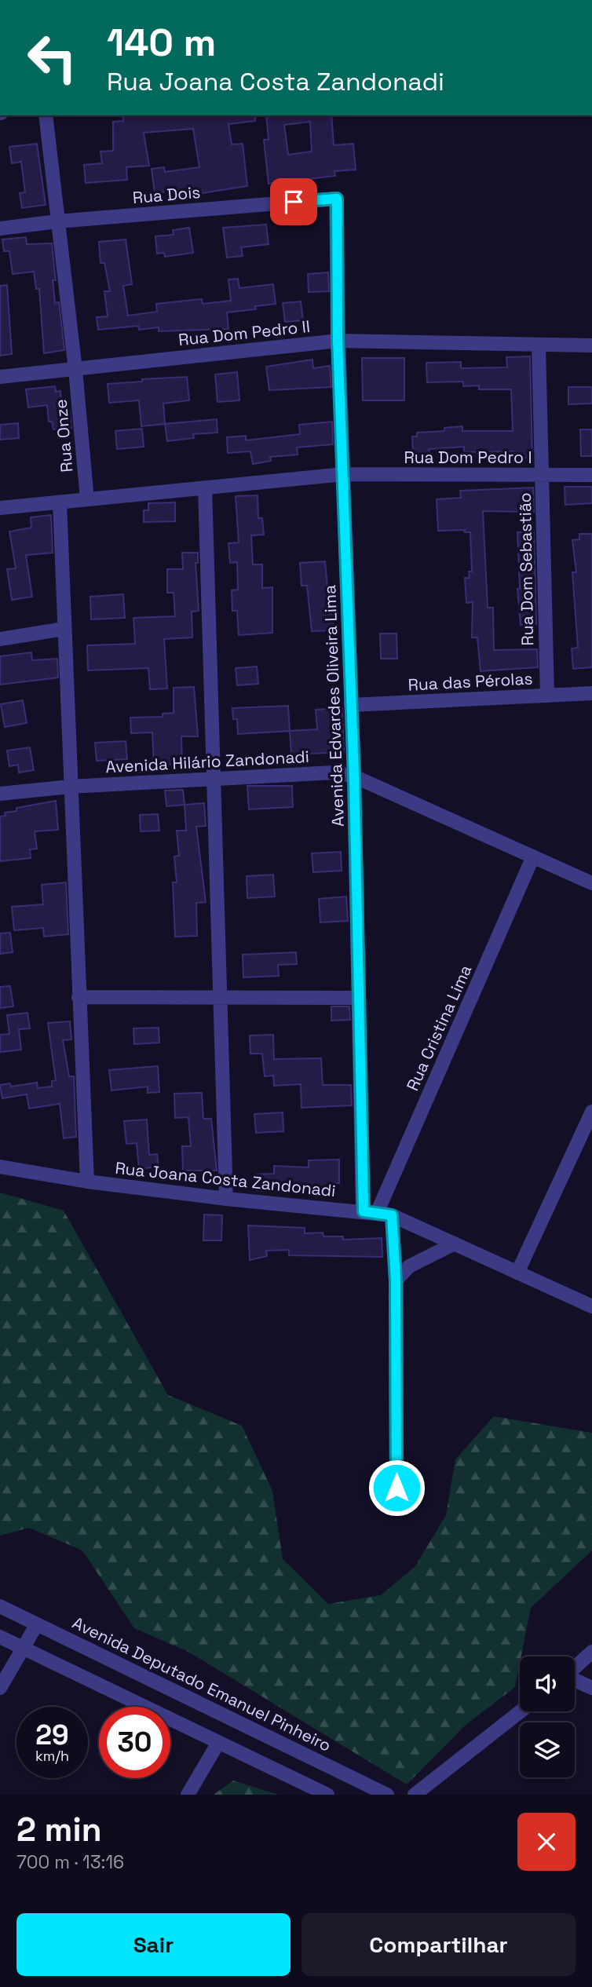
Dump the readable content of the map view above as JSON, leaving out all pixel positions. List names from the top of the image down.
{
  "streets": {
    "street": [
      "Rua Dois",
      "Rua Dom Pedro II",
      "Rua Onze",
      "Rua Dom Pedro I",
      "Rua Dom Sebastião",
      "Rua das Pérolas",
      "Avenida Edvardes Oliveira Lima",
      "Avenida Hilário Zandonadi",
      "Rua Cristina Lima",
      "Rua Joana Costa Zandonadi",
      "Avenida Deputado Emanuel Pinheiro"
    ]
  },
  "crossings": [
    ["Rua Dois", "Rua Onze"],
    ["Rua Dois", "Avenida Edvardes Oliveira Lima"],
    ["Rua Dom Pedro II", "Rua Onze"],
    ["Rua Dom Pedro II", "Rua Dom Sebastião"],
    ["Rua Dom Pedro II", "Avenida Edvardes Oliveira Lima"],
    ["Rua Dom Pedro I", "Rua Dom Sebastião"],
    ["Rua Dom Pedro I", "Avenida Edvardes Oliveira Lima"],
    ["Rua Dom Sebastião", "Rua das Pérolas"],
    ["Rua das Pérolas", "Avenida Edvardes Oliveira Lima"],
    ["Avenida Edvardes Oliveira Lima", "Avenida Hilário Zandonadi"],
    ["Avenida Edvardes Oliveira Lima", "Rua Cristina Lima"],
    ["Avenida Edvardes Oliveira Lima", "Rua Joana Costa Zandonadi"],
    ["Avenida Hilário Zandonadi", "Rua Cristina Lima"],
    ["Rua Cristina Lima", "Rua Joana Costa Zandonadi"]
  ],
  "page": {
    "turn": ["140 m", "Rua Joana Costa Zandonadi"],
    "speed": "29 km/h",
    "limit": "30",
    "heading": ["2 min", "700 m · 13:16"],
    "buttons": ["Sair", "Compartilhar"]
  }
}
